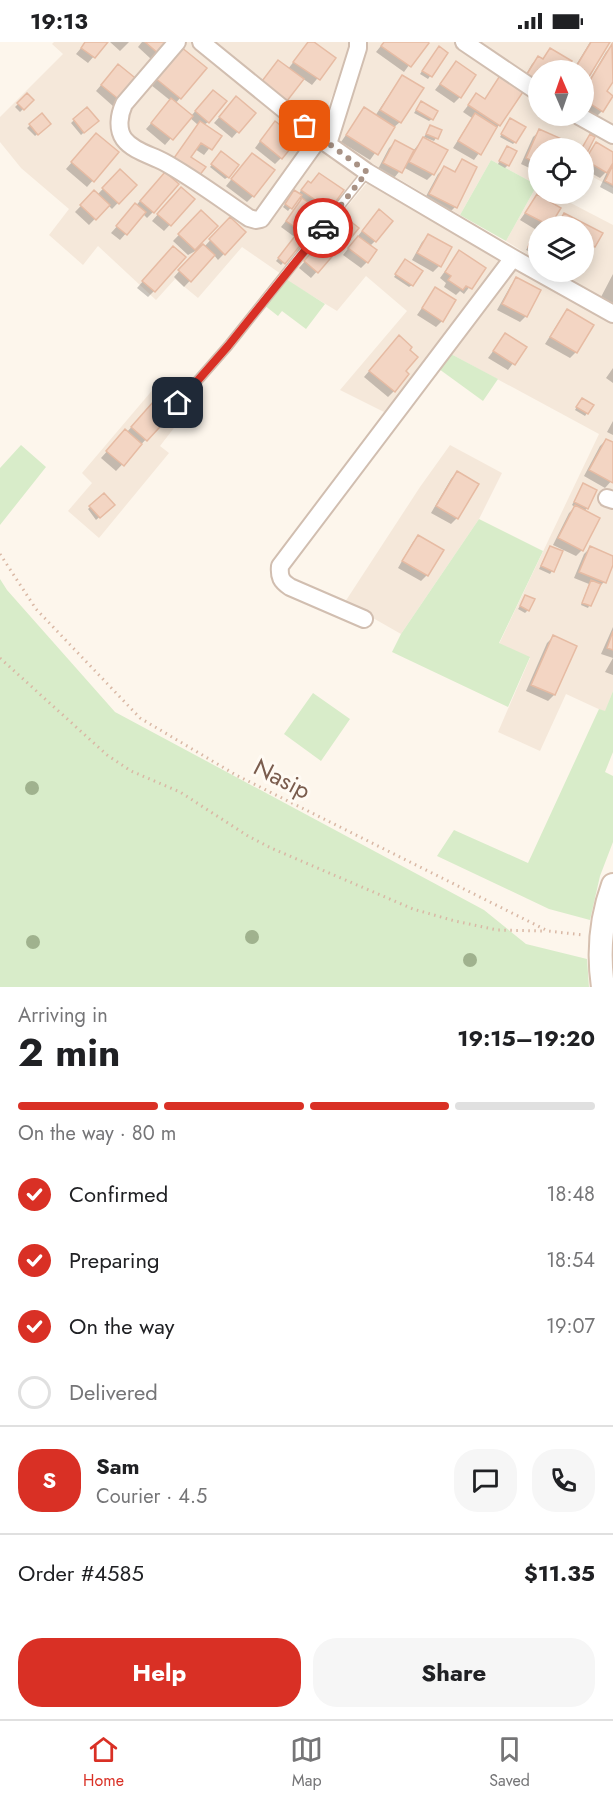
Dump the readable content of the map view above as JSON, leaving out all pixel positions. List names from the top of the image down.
{
  "streets": {
    "path": ["Nasip"]
  },
  "north": "top",
  "page": {
    "status": "19:13",
    "heading": ["2 min", "Arriving in", "19:15–19:20"],
    "panel": [
      "Sam",
      "Courier · 4.5",
      "Order #4585",
      "$11.35"
    ],
    "bar": "On the way · 80 m",
    "list": [
      ["Confirmed", "18:48"],
      ["Preparing", "18:54"],
      ["On the way", "19:07"],
      "Delivered"
    ],
    "round": "S",
    "buttons": ["Help", "Share"],
    "tabs": ["Home", "Map", "Saved"]
  }
}
